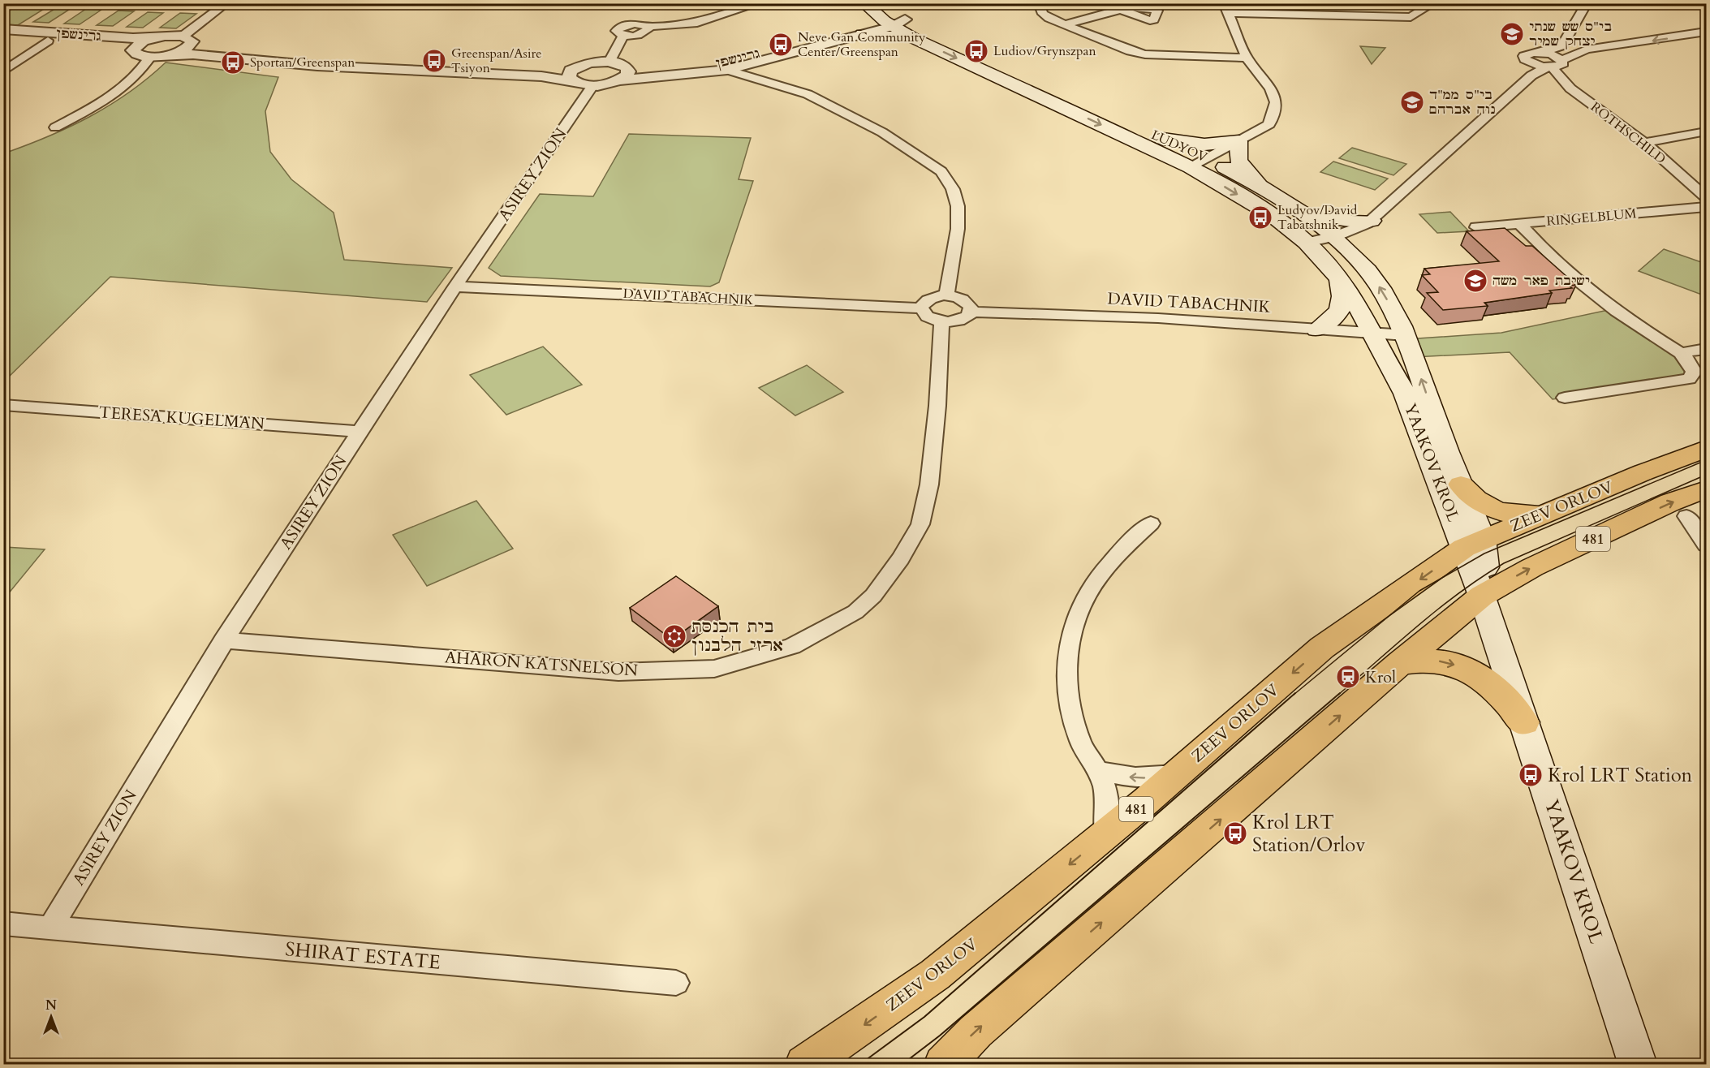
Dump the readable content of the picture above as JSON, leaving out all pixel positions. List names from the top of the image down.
{
  "streets": {
    "main road": [
      "LUDYOV",
      "YAAKOV KROL",
      "ZEEV ORLOV",
      "481"
    ],
    "street": [
      "גרינשפן",
      "ROTHSCHILD",
      "ASIREY ZION",
      "RINGELBLUM",
      "DAVID TABACHNIK",
      "TERESA KUGELMAN",
      "AHARON KATSNELSON",
      "SHIRAT ESTATE"
    ]
  },
  "crossings": [
    ["גרינשפן", "LUDYOV"],
    ["LUDYOV", "DAVID TABACHNIK"],
    ["LUDYOV", "YAAKOV KROL"],
    ["ASIREY ZION", "DAVID TABACHNIK"],
    ["ASIREY ZION", "TERESA KUGELMAN"],
    ["ASIREY ZION", "AHARON KATSNELSON"],
    ["ASIREY ZION", "SHIRAT ESTATE"],
    ["DAVID TABACHNIK", "YAAKOV KROL"],
    ["YAAKOV KROL", "ZEEV ORLOV"],
    ["YAAKOV KROL", "481"]
  ],
  "places": {
    "school or university": ["בי\"ס שש שנתי יצחק שמיר", "בי\"ס ממ\"ד נוה אברהם", "ישיבת פאר משה"],
    "bus stop": [
      "Neve Gan Community Center/Greenspan",
      "Ludiov/Grynszpan",
      "Greenspan/Asire Tsiyon",
      "Sportan/Greenspan",
      "Ludyov/David Tabatshnik",
      "Krol LRT Station",
      "Krol LRT Station/Orlov"
    ],
    "synagogue": ["בית הכנסת ארזי הלבנון"],
    "station": ["Krol"]
  },
  "north": "top"
}
